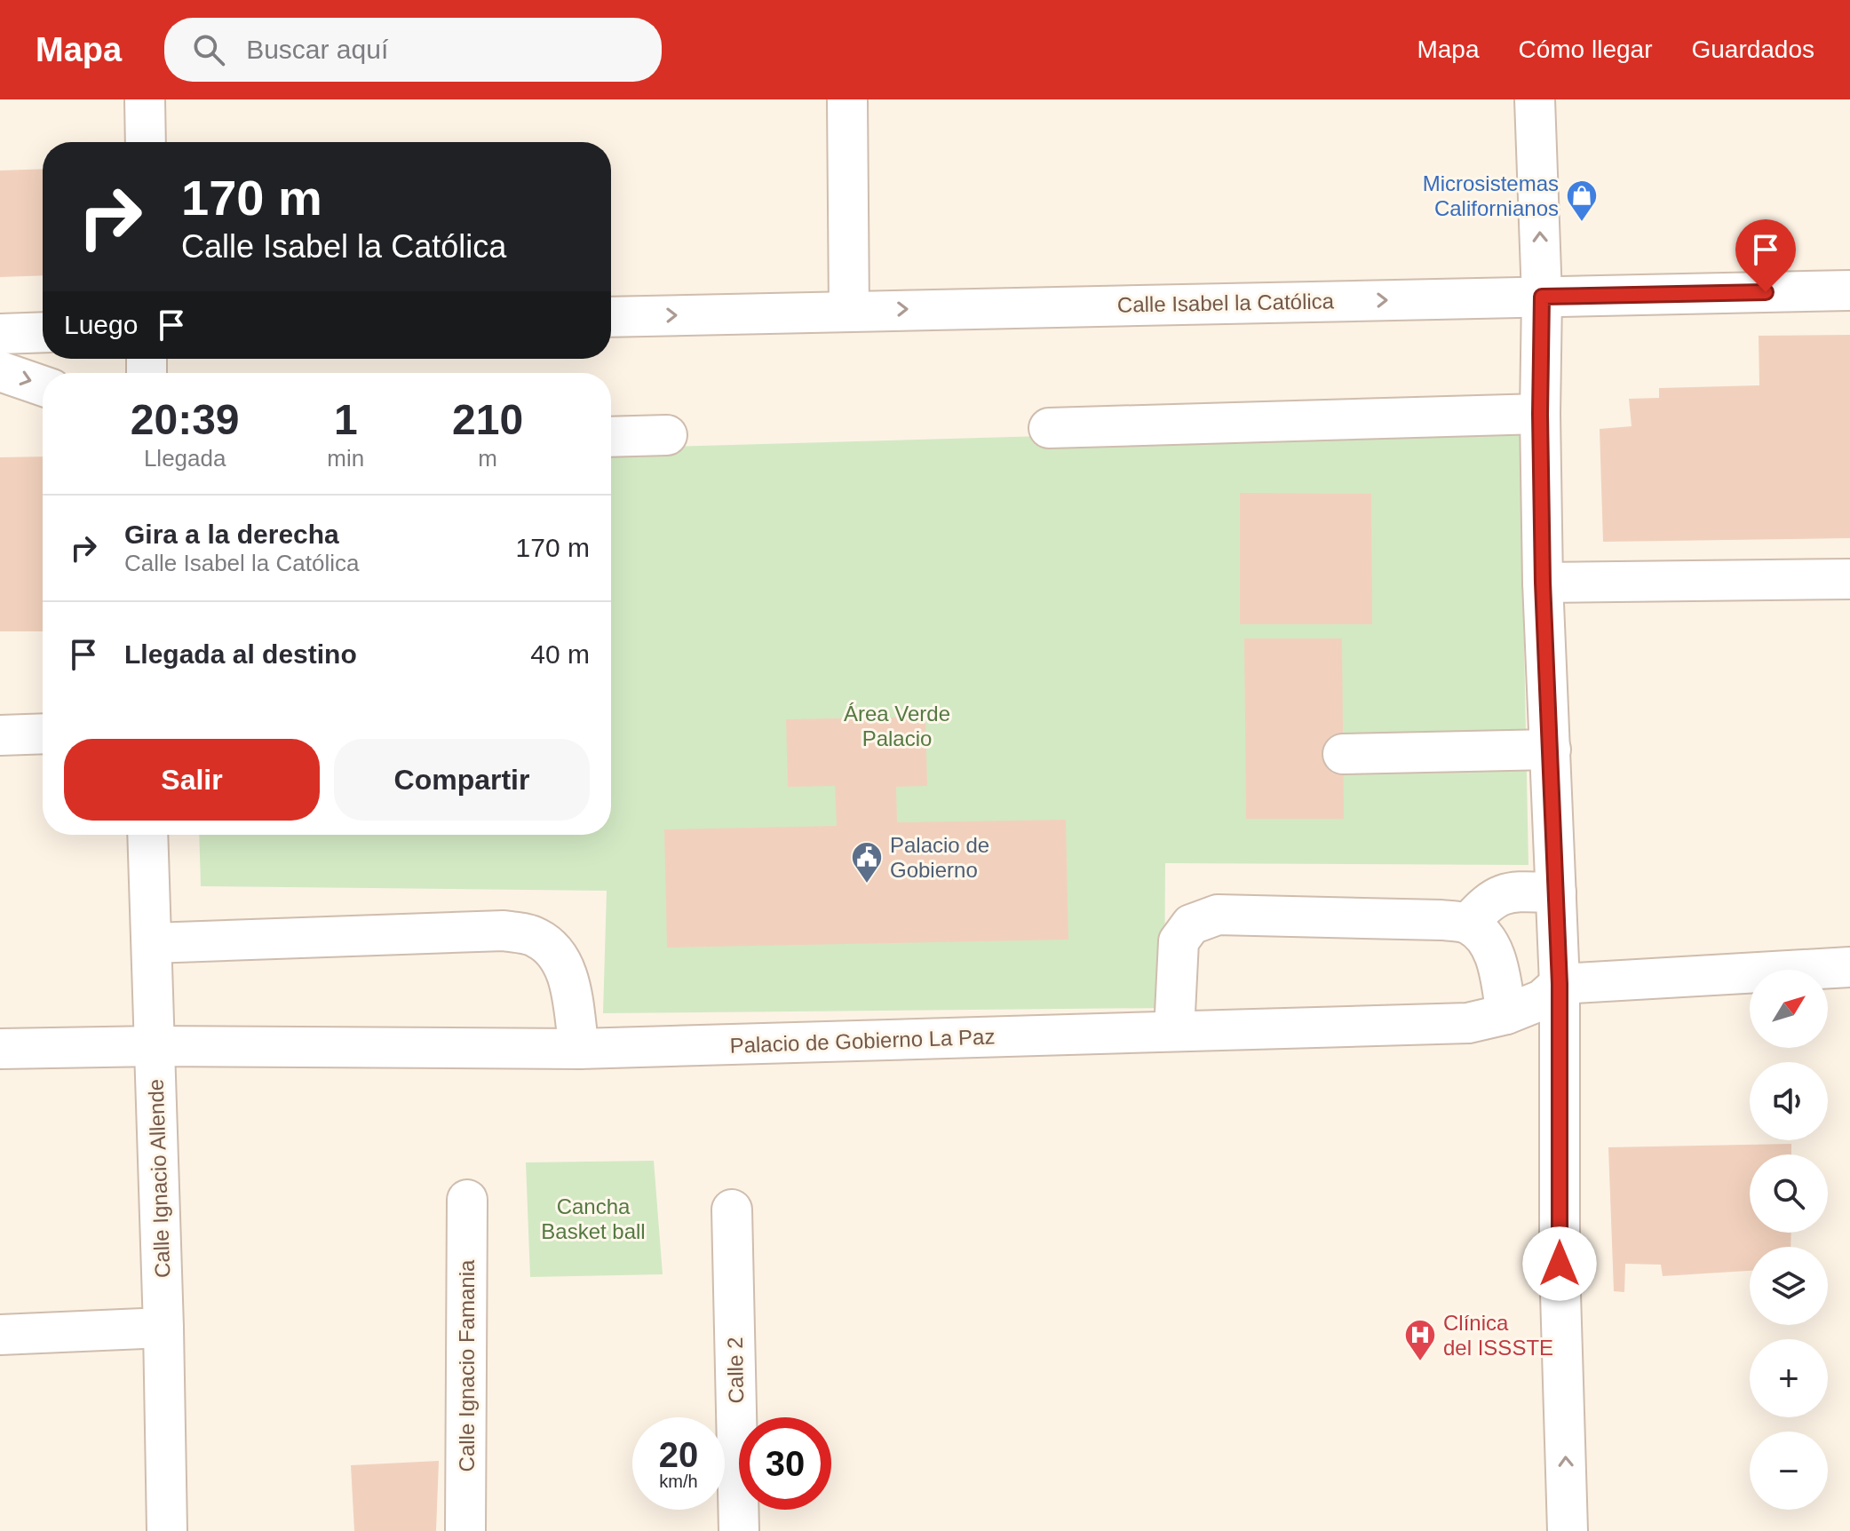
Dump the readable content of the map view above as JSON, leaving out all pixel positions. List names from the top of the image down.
{
  "streets": {
    "street": [
      "Calle Isabel la Católica",
      "Palacio de Gobierno La Paz",
      "Calle Ignacio Allende",
      "Calle Ignacio Famania",
      "Calle 2"
    ]
  },
  "crossings": [
    ["Palacio de Gobierno La Paz", "Calle Ignacio Allende"]
  ],
  "parks": ["Área Verde Palacio", "Cancha Basket ball"],
  "places": {
    "shop": ["Microsistemas Californianos"],
    "public building": ["Palacio de Gobierno"],
    "hospital": ["Clínica del ISSSTE"]
  },
  "north": "top right",
  "page": {
    "header": "Mapa",
    "search": "Buscar aquí",
    "nav": ["Mapa", "Cómo llegar", "Guardados"],
    "turn": ["170 m", "Calle Isabel la Católica"],
    "then": "Luego",
    "eta": [
      "20:39",
      "Llegada",
      "1",
      "min",
      "210",
      "m"
    ],
    "list": [
      {
        "name": "Gira a la derecha",
        "note": "Calle Isabel la Católica",
        "value": "170 m"
      },
      {
        "name": "Llegada al destino",
        "value": "40 m"
      }
    ],
    "buttons": ["Salir", "Compartir"],
    "map_buttons": ["+", "−"],
    "speed": "20 km/h",
    "limit": "30"
  }
}
